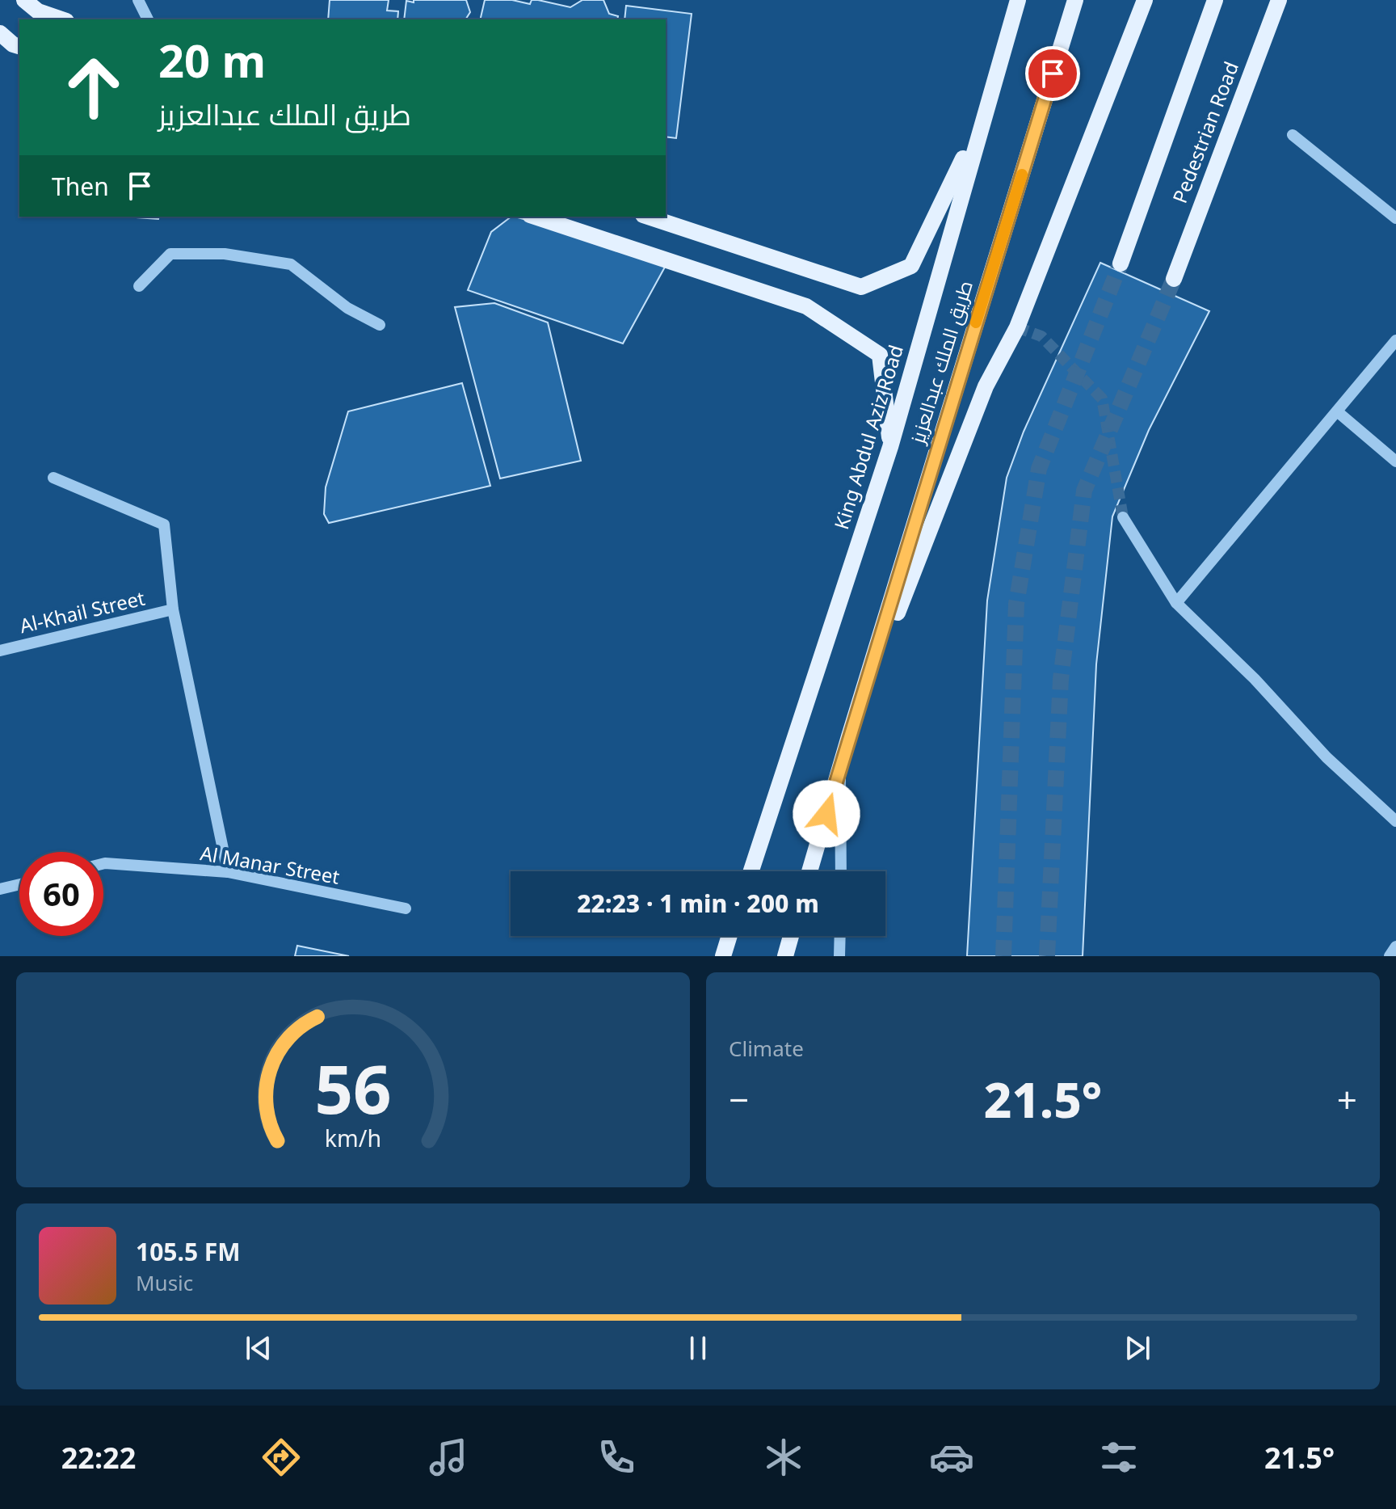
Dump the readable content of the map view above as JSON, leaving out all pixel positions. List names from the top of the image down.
{
  "streets": {
    "main road": ["Pedestrian Road", "طريق الملك عبدالعزيز", "King Abdul Aziz Road"],
    "street": ["Al-Khail Street", "Al Manar Street"]
  },
  "page": {
    "turn": ["20 m", "طريق الملك عبدالعزيز"],
    "then": "Then",
    "limit": "60",
    "trip": "22:23 · 1 min · 200 m",
    "tile": "Climate",
    "heat": ["−", "21.5°", "+"],
    "song": ["105.5 FM", "Music"],
    "tabs": ["22:22", "21.5°"],
    "gauge": ["56", "km/h"]
  }
}
